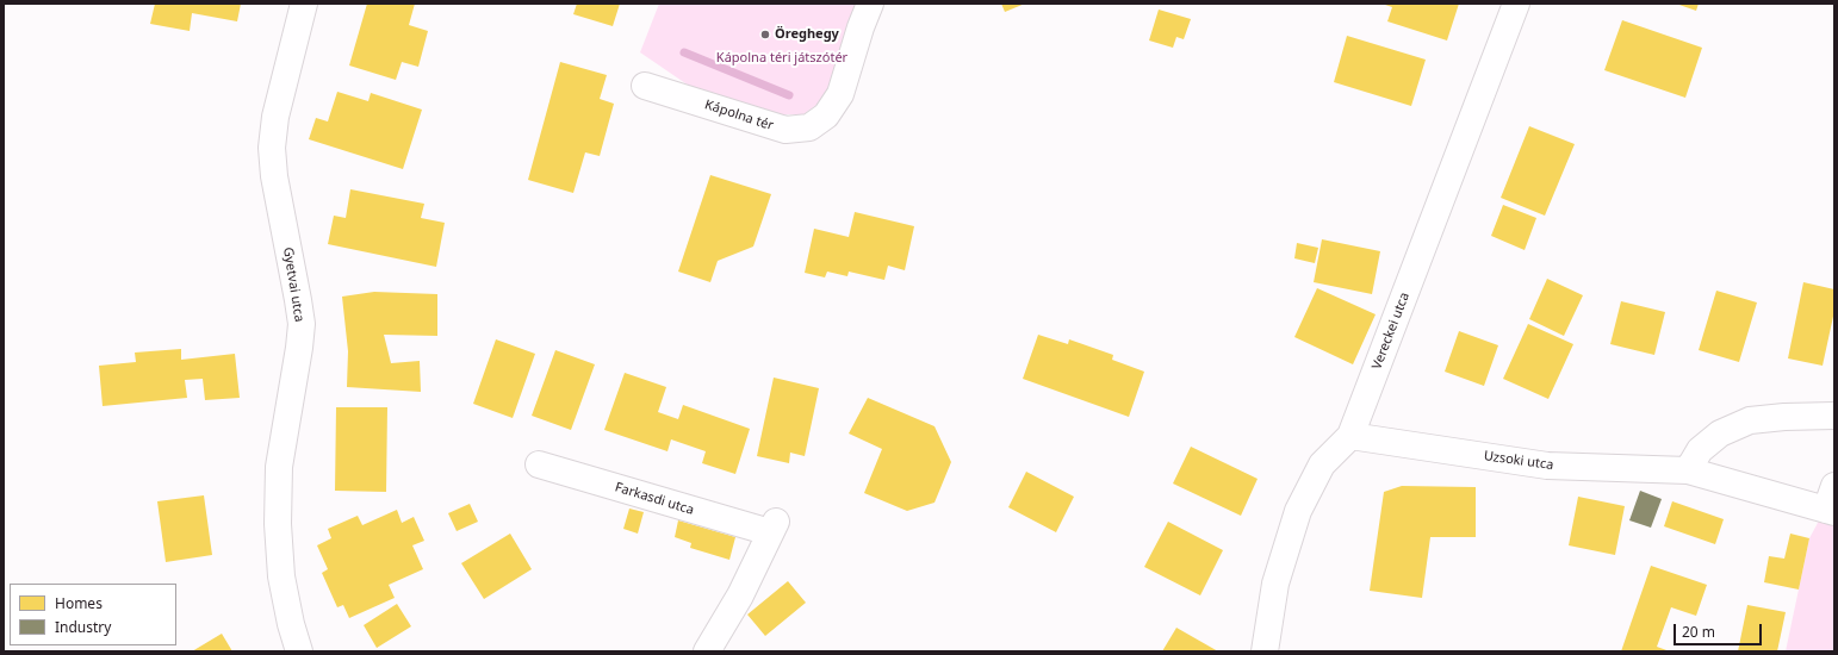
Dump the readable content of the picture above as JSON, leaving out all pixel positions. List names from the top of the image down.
{
  "streets": {
    "street": [
      "Kápolna tér",
      "Gyetvai utca",
      "Vereckei utca",
      "Uzsoki utca",
      "Farkasdi utca"
    ]
  },
  "crossings": [
    ["Vereckei utca", "Uzsoki utca"]
  ],
  "parks": ["Kápolna téri játszótér"],
  "places": ["Öreghegy"],
  "legend": ["Homes", "Industry"],
  "scale_bar": "20 m"
}
